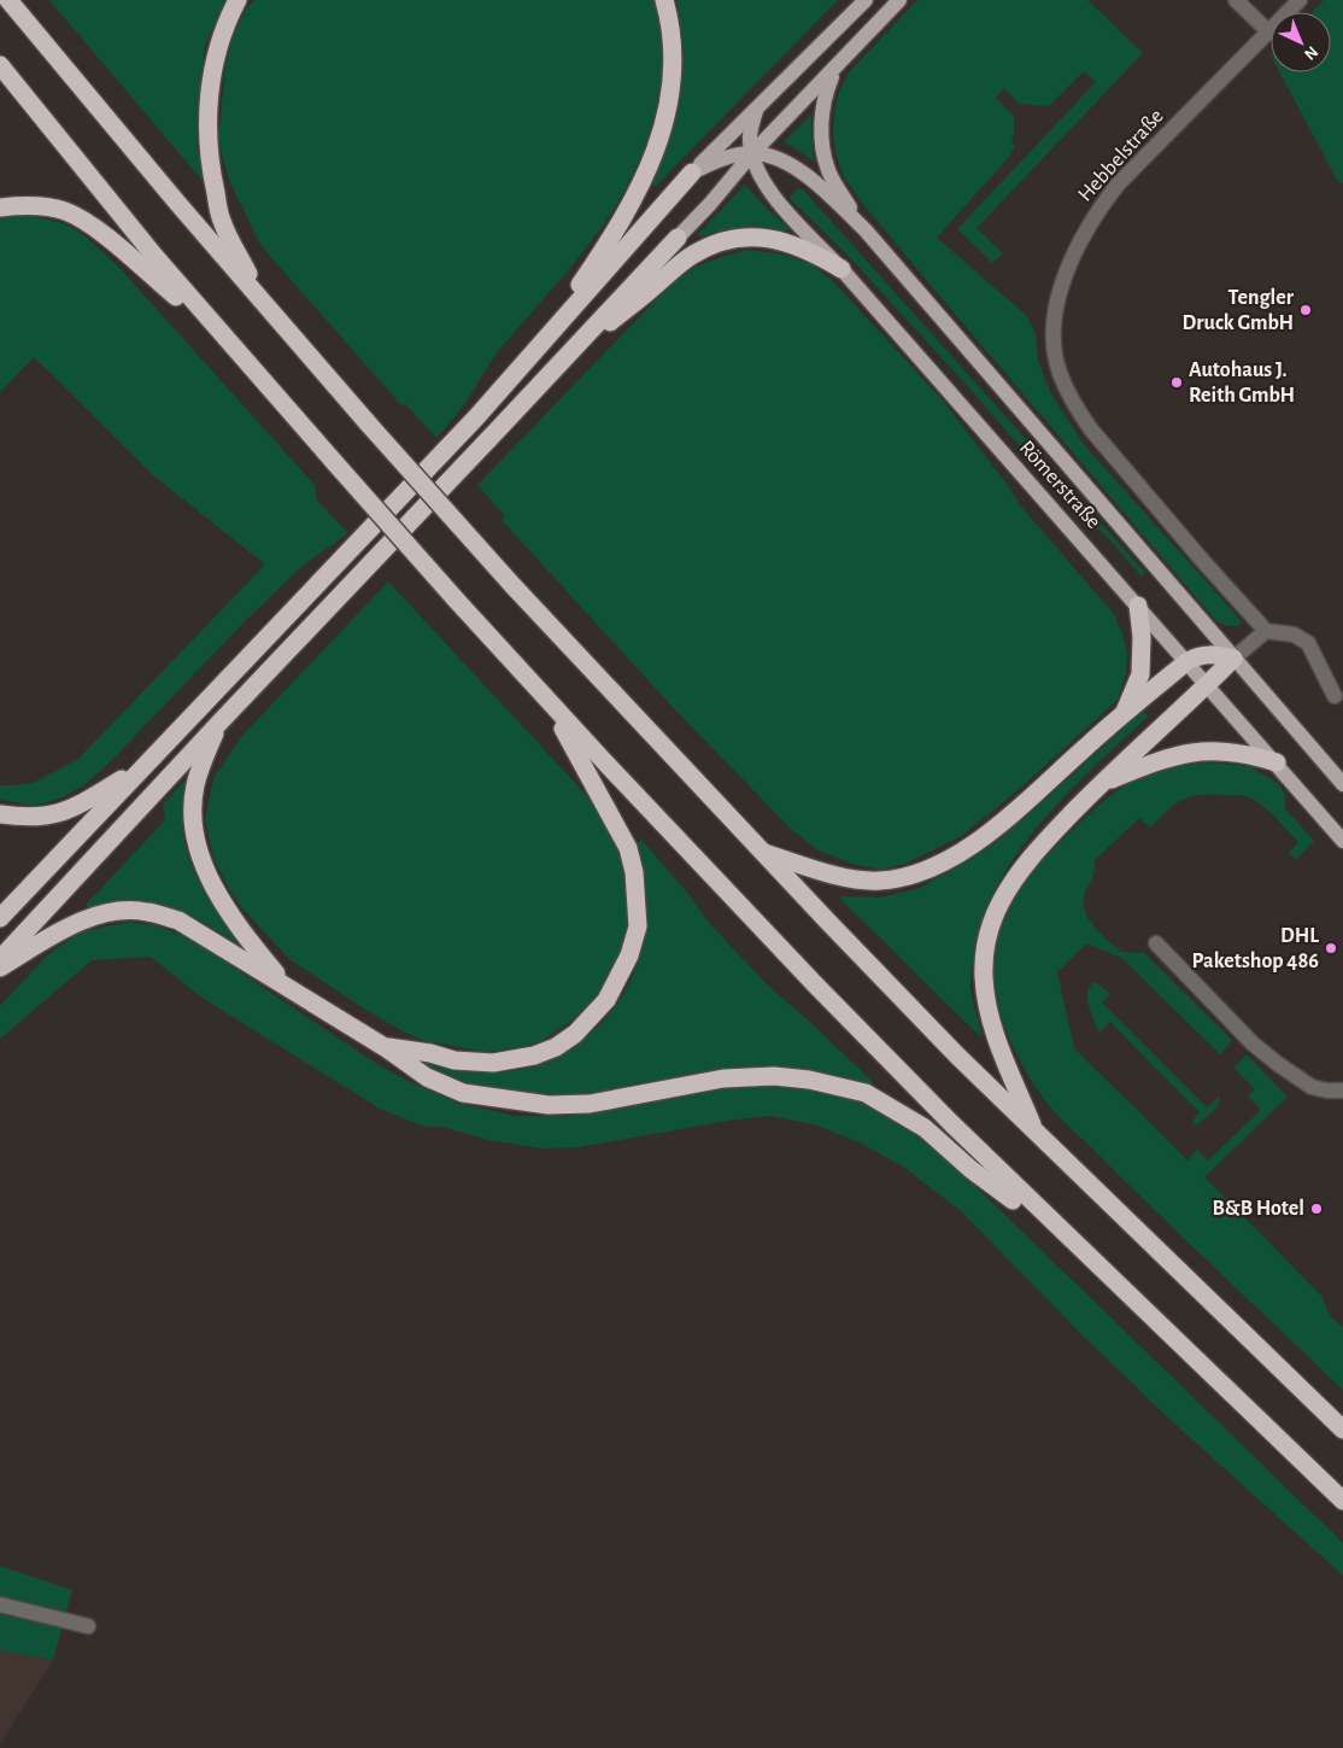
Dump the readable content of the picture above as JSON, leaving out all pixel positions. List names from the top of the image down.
{
  "streets": {
    "main road": ["Römerstraße"],
    "street": ["Hebbelstraße"]
  },
  "places": [
    "Tengler Druck GmbH",
    "Autohaus J. Reith GmbH",
    "DHL Paketshop 486",
    "B&B Hotel"
  ],
  "north": "bottom right"
}
